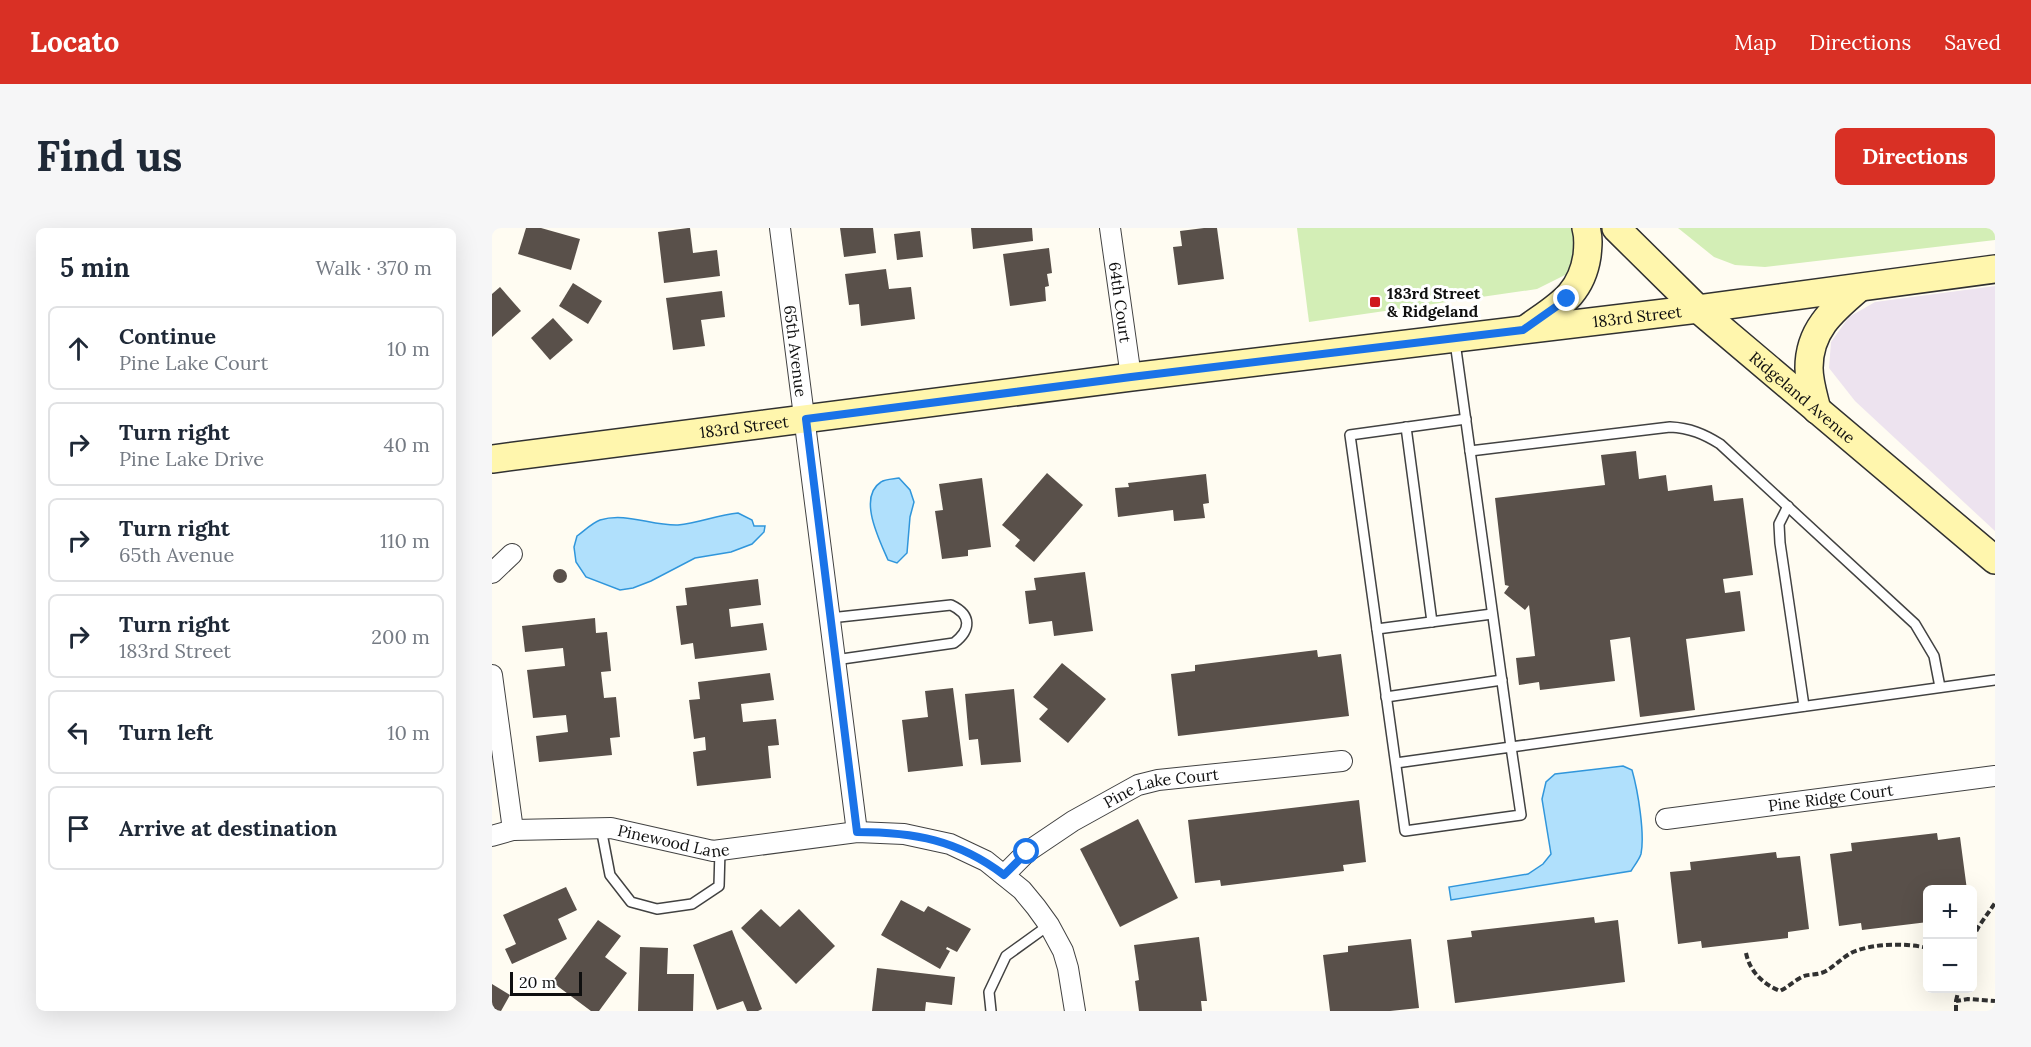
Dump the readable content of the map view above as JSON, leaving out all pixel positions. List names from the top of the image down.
{
  "streets": {
    "street": [
      "64th Court",
      "183rd Street",
      "65th Avenue",
      "Ridgeland Avenue",
      "Pine Lake Court",
      "Pine Ridge Court",
      "Pinewood Lane"
    ]
  },
  "crossings": [
    ["64th Court", "183rd Street"],
    ["183rd Street", "65th Avenue"],
    ["183rd Street", "Ridgeland Avenue"],
    ["65th Avenue", "Pinewood Lane"],
    ["Pine Lake Court", "Pinewood Lane"]
  ],
  "places": {
    "transit": ["183rd Street & Ridgeland"]
  },
  "scale_bar": "20 m",
  "page": {
    "header": "Locato",
    "nav": ["Map", "Directions", "Saved"],
    "buttons": "Directions",
    "title": "Find us",
    "heading": ["5 min", "Walk · 370 m"],
    "list": [
      ["Continue", "Pine Lake Court", "10 m"],
      ["Turn right", "Pine Lake Drive", "40 m"],
      ["Turn right", "65th Avenue", "110 m"],
      ["Turn right", "183rd Street", "200 m"],
      ["Turn left", "10 m"],
      "Arrive at destination"
    ],
    "map_buttons": ["+", "−"],
    "scale": "20 m"
  }
}
